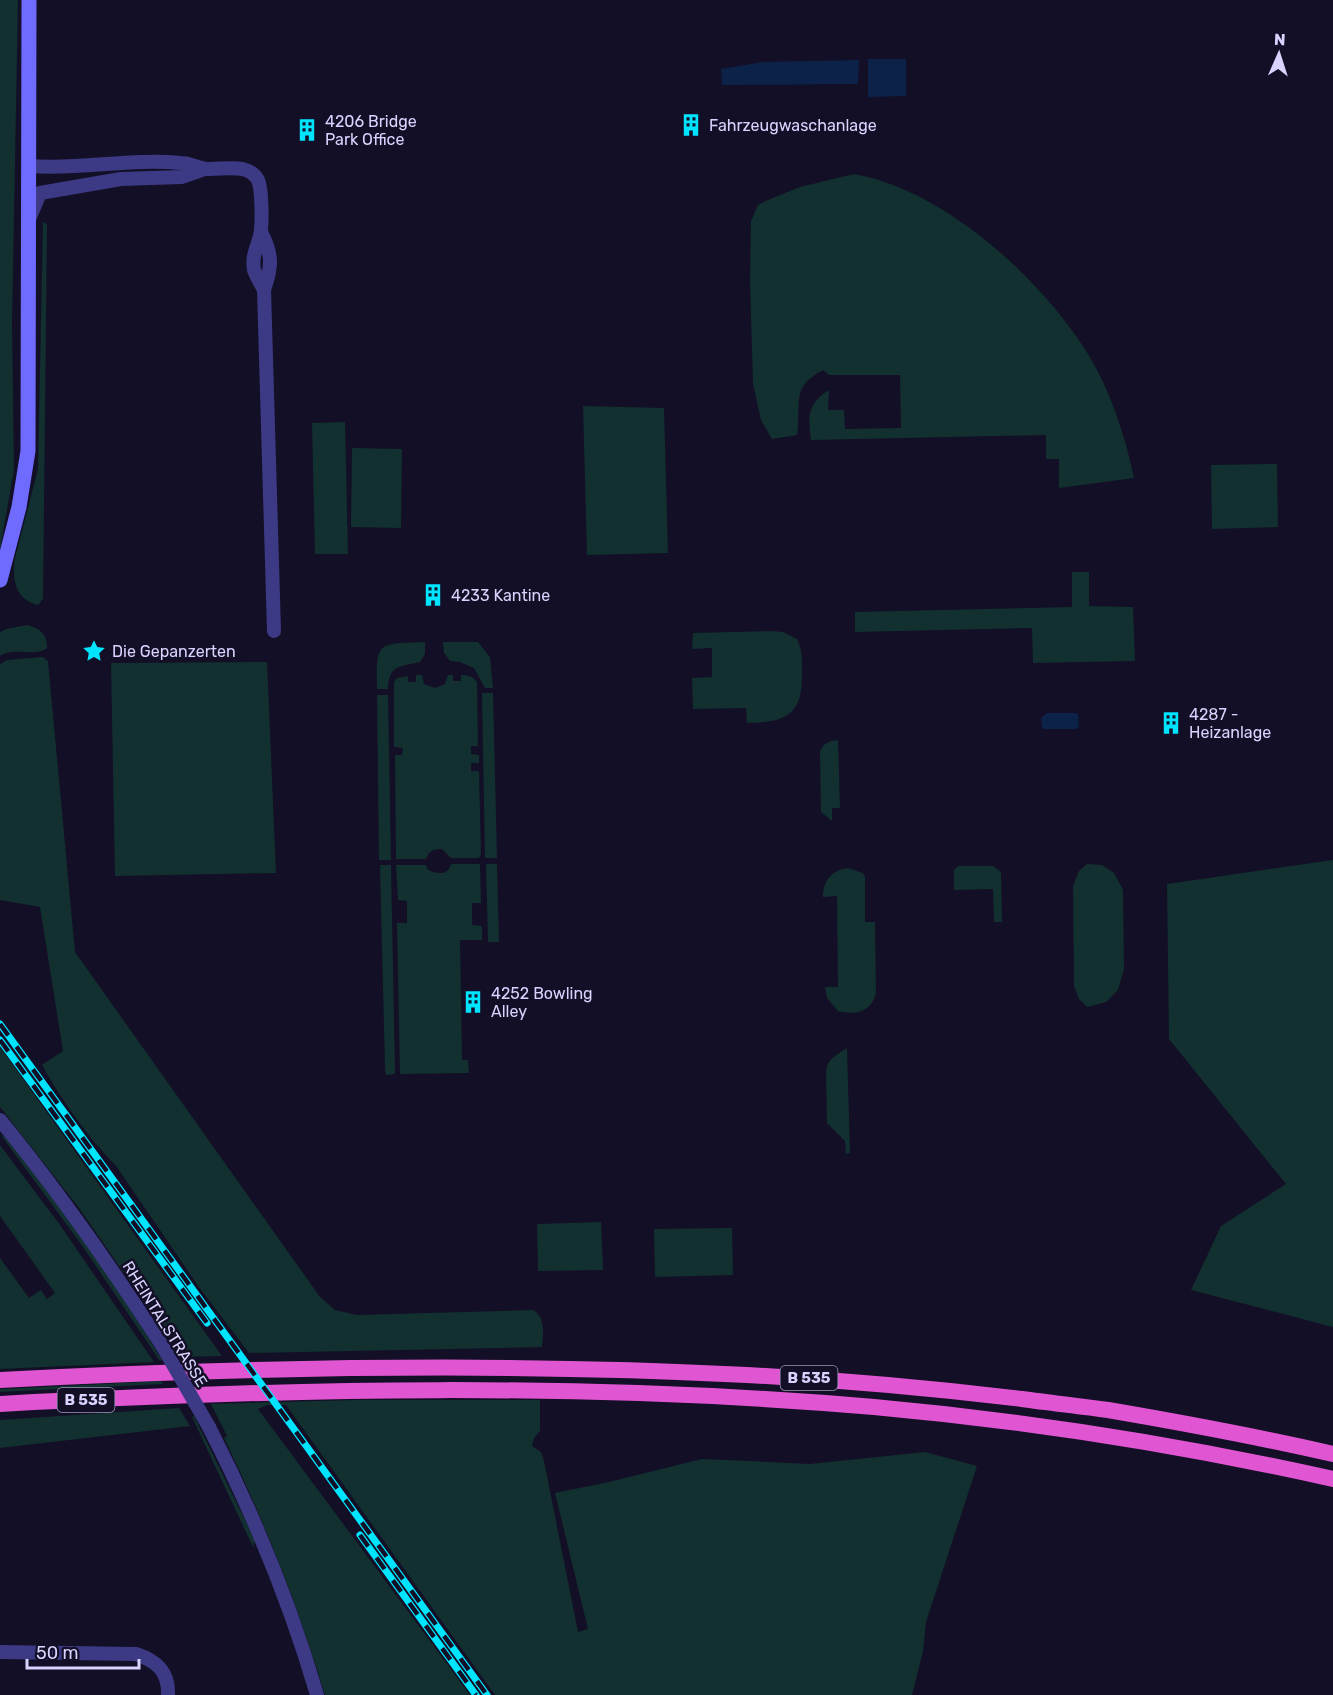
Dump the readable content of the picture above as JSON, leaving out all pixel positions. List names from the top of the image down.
{
  "streets": {
    "highway": ["B 535"],
    "street": ["RHEINTALSTRASSE"]
  },
  "places": {
    "building": [
      "Fahrzeugwaschanlage",
      "4206 Bridge Park Office",
      "4233 Kantine",
      "4287 - Heizanlage",
      "4252 Bowling Alley"
    ],
    "place": ["Die Gepanzerten"]
  },
  "scale_bar": "50 m",
  "north": "top"
}
